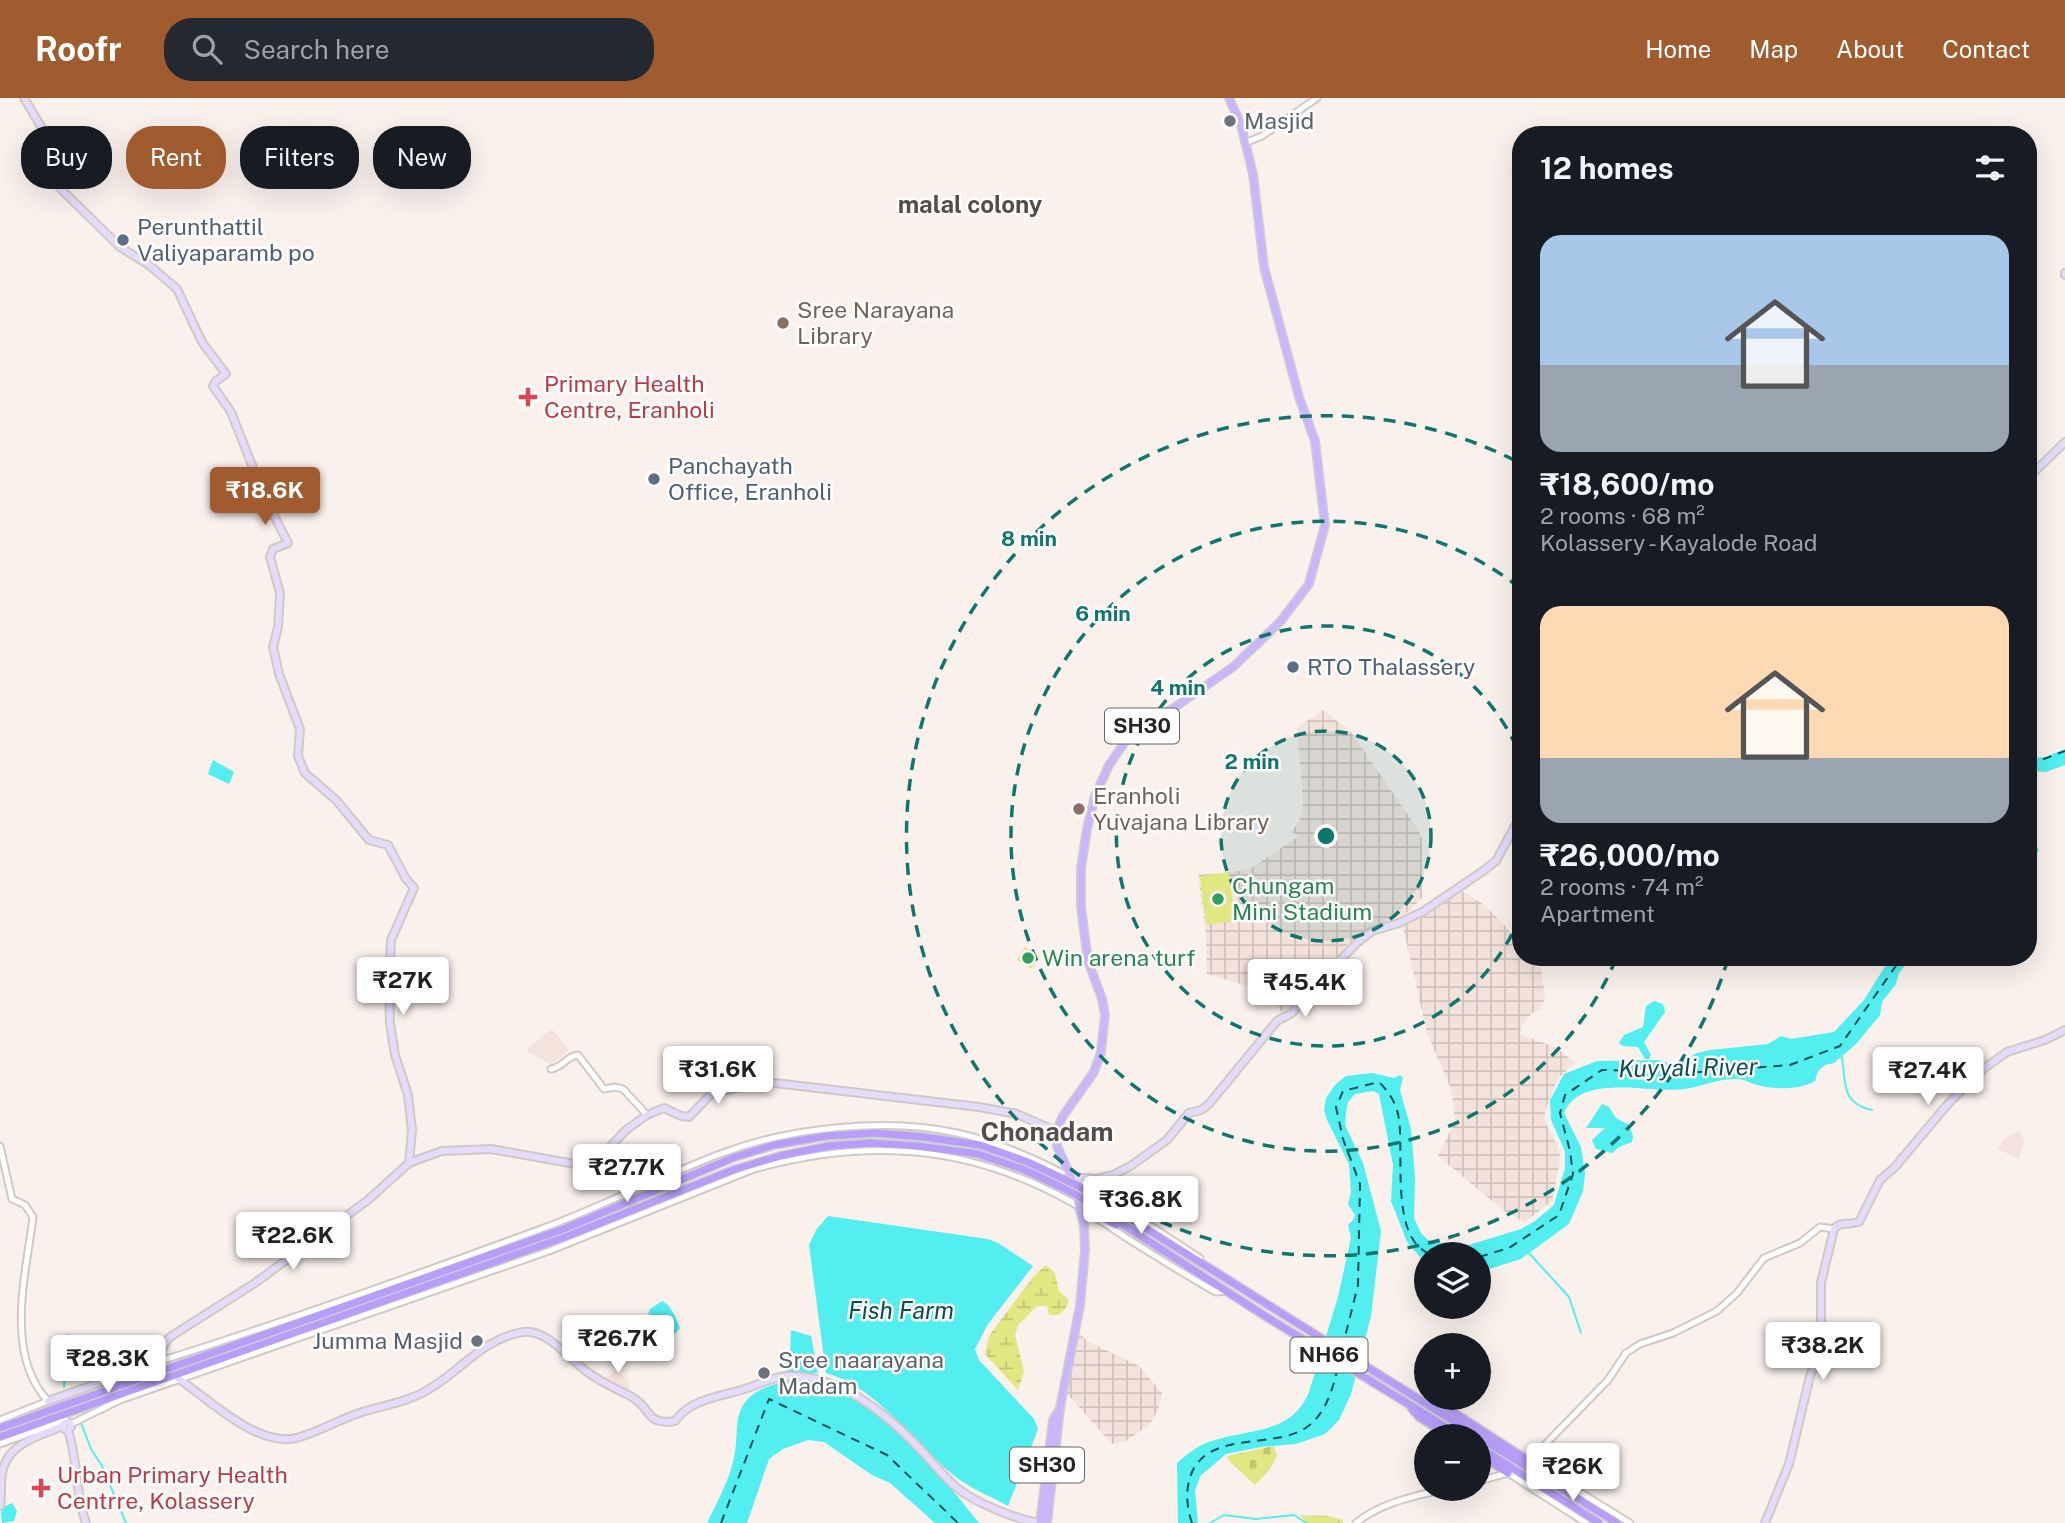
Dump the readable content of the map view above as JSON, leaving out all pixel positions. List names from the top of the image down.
{
  "streets": {
    "highway": ["NH66"],
    "main road": ["SH30"]
  },
  "districts": ["malal colony", "Chonadam"],
  "water": ["Kuyyali River", "Fish Farm"],
  "places": {
    "other": [
      "Masjid",
      "Perunthattil Valiyaparamb po",
      "Sree Narayana Library",
      "Panchayath Office, Eranholi",
      "RTO Thalassery",
      "Eranholi Yuvajana Library",
      "Chungam Mini Stadium",
      "Win arena turf",
      "Jumma Masjid",
      "Sree naarayana Madam"
    ],
    "health": ["Primary Health Centre, Eranholi", "Urban Primary Health Centrre, Kolassery"]
  },
  "page": {
    "header": "Roofr",
    "search": "Search here",
    "nav": [
      "Home",
      "Map",
      "About",
      "Contact"
    ],
    "chip": [
      "Buy",
      "Rent",
      "Filters",
      "New"
    ],
    "heading": "12 homes",
    "list": [
      {
        "name": "₹18,600/mo",
        "note": "2 rooms · 68 m² · Kolassery - Kayalode Road"
      },
      {
        "name": "₹26,000/mo",
        "note": "2 rooms · 74 m² · Apartment"
      }
    ],
    "price": [
      "₹18.6K",
      "₹27K",
      "₹45.4K",
      "₹31.6K",
      "₹27.4K",
      "₹27.7K",
      "₹36.8K",
      "₹22.6K",
      "₹26.7K",
      "₹38.2K",
      "₹28.3K",
      "₹26K"
    ],
    "map_buttons": ["+", "−"]
  },
  "rings": [
    "8 min",
    "6 min",
    "4 min",
    "2 min"
  ]
}
